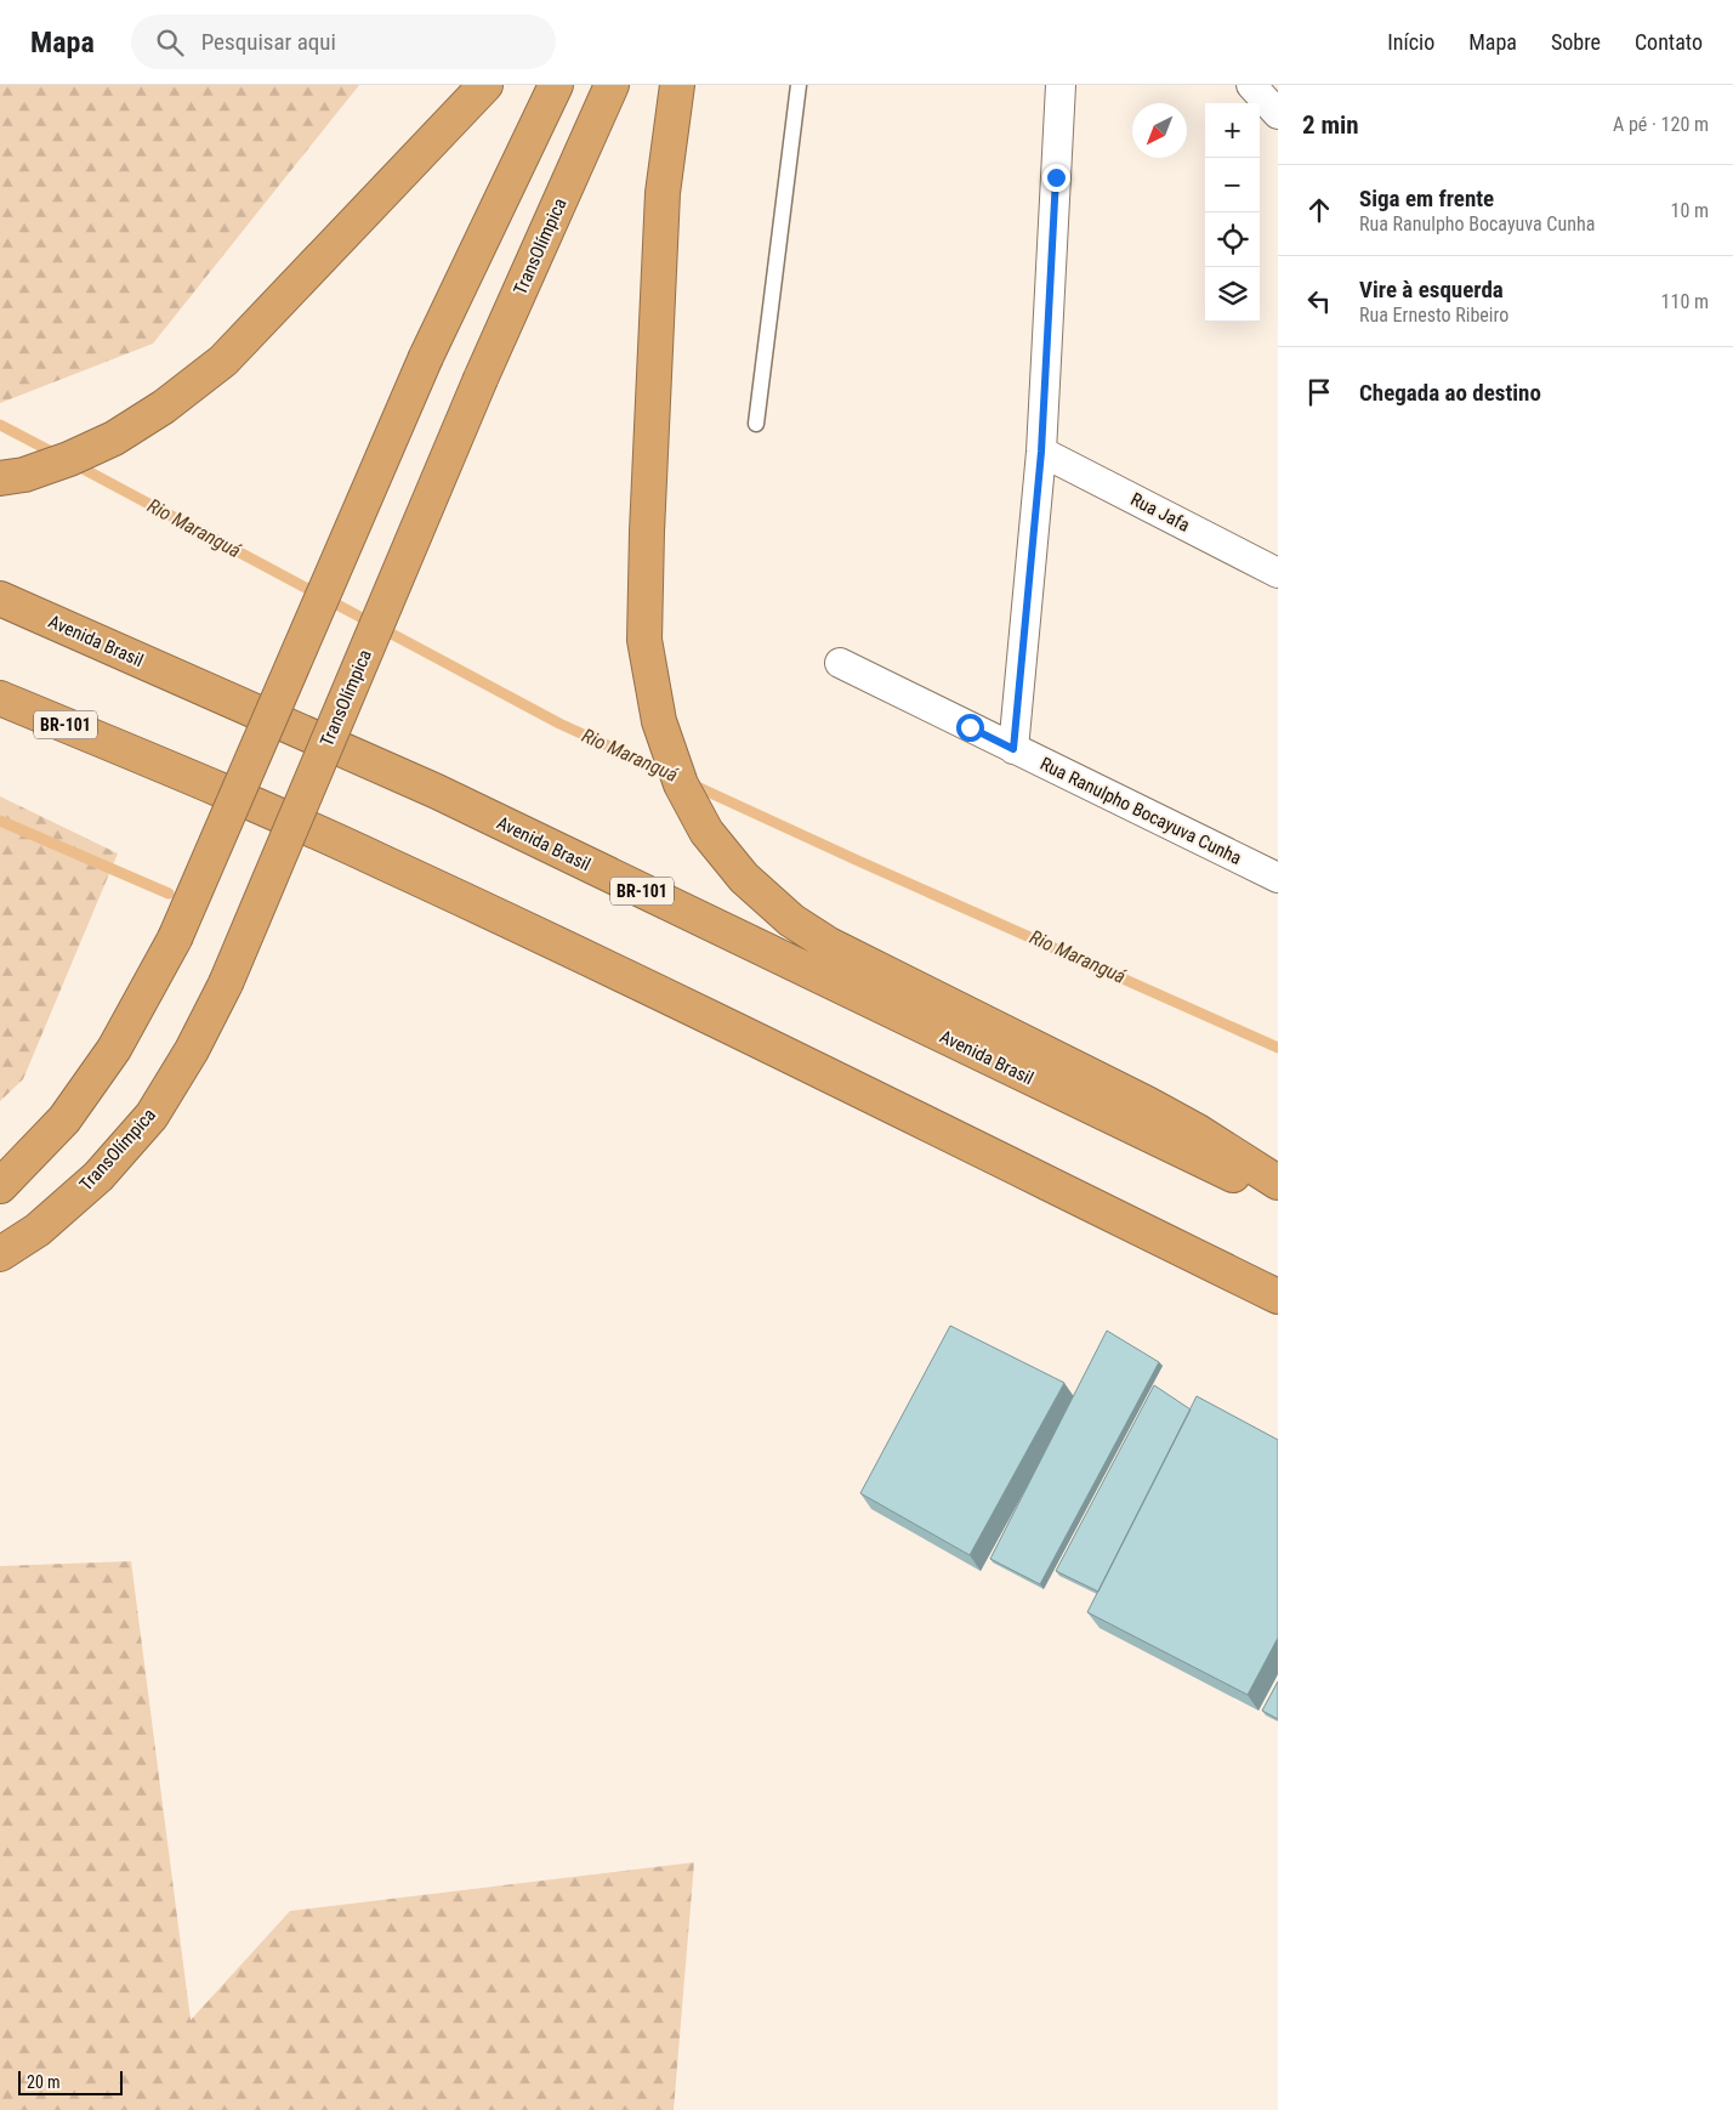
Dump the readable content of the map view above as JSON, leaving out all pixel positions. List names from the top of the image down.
{
  "streets": {
    "highway": ["TransOlímpica", "Avenida Brasil", "BR-101"],
    "street": ["Rua Jafa", "Rua Ranulpho Bocayuva Cunha"]
  },
  "water": ["Rio Maranguá"],
  "scale_bar": "20 m",
  "north": "bottom left",
  "page": {
    "header": "Mapa",
    "search": "Pesquisar aqui",
    "nav": [
      "Início",
      "Mapa",
      "Sobre",
      "Contato"
    ],
    "heading": ["2 min", "A pé · 120 m"],
    "map_buttons": ["+", "−"],
    "list": [
      ["Siga em frente", "Rua Ranulpho Bocayuva Cunha", "10 m"],
      ["Vire à esquerda", "Rua Ernesto Ribeiro", "110 m"],
      "Chegada ao destino"
    ],
    "scale": "20 m"
  }
}
